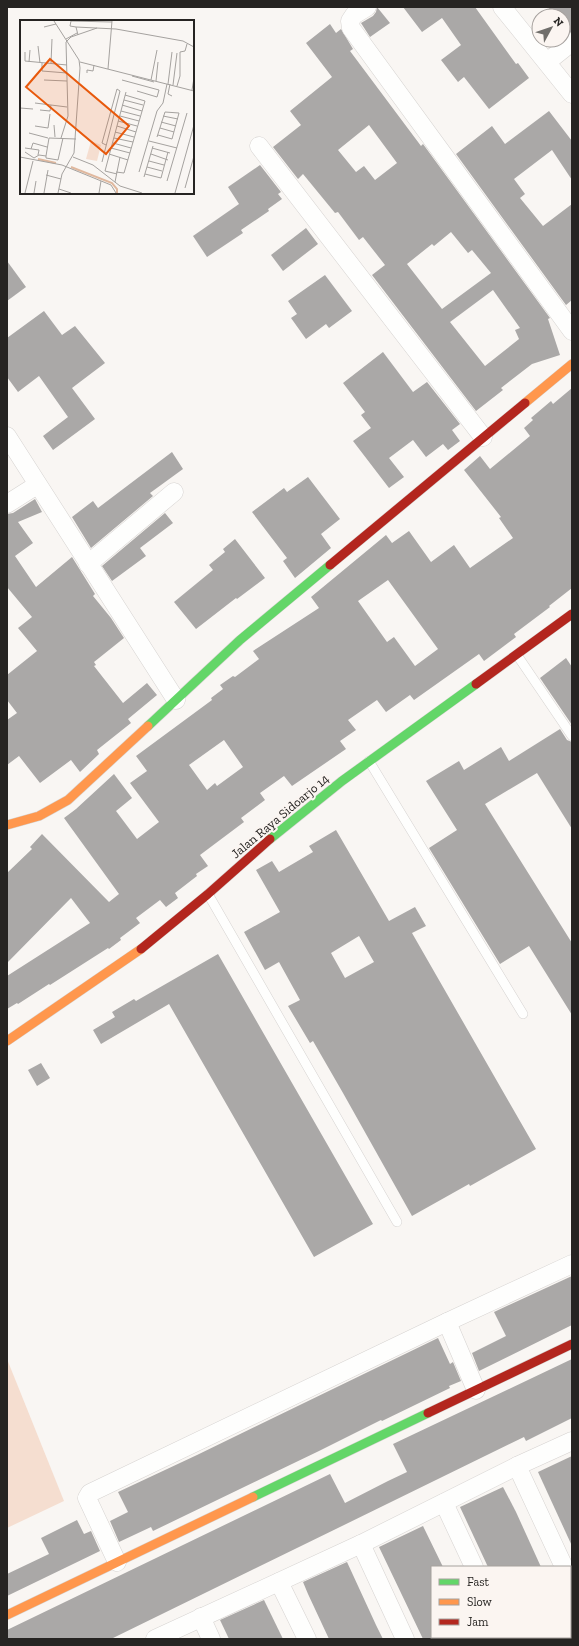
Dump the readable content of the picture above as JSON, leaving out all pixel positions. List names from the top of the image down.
{
  "streets": {
    "street": ["Jalan Raya Sidoarjo 14"]
  },
  "legend": ["Fast", "Slow", "Jam"],
  "north": "top right"
}
